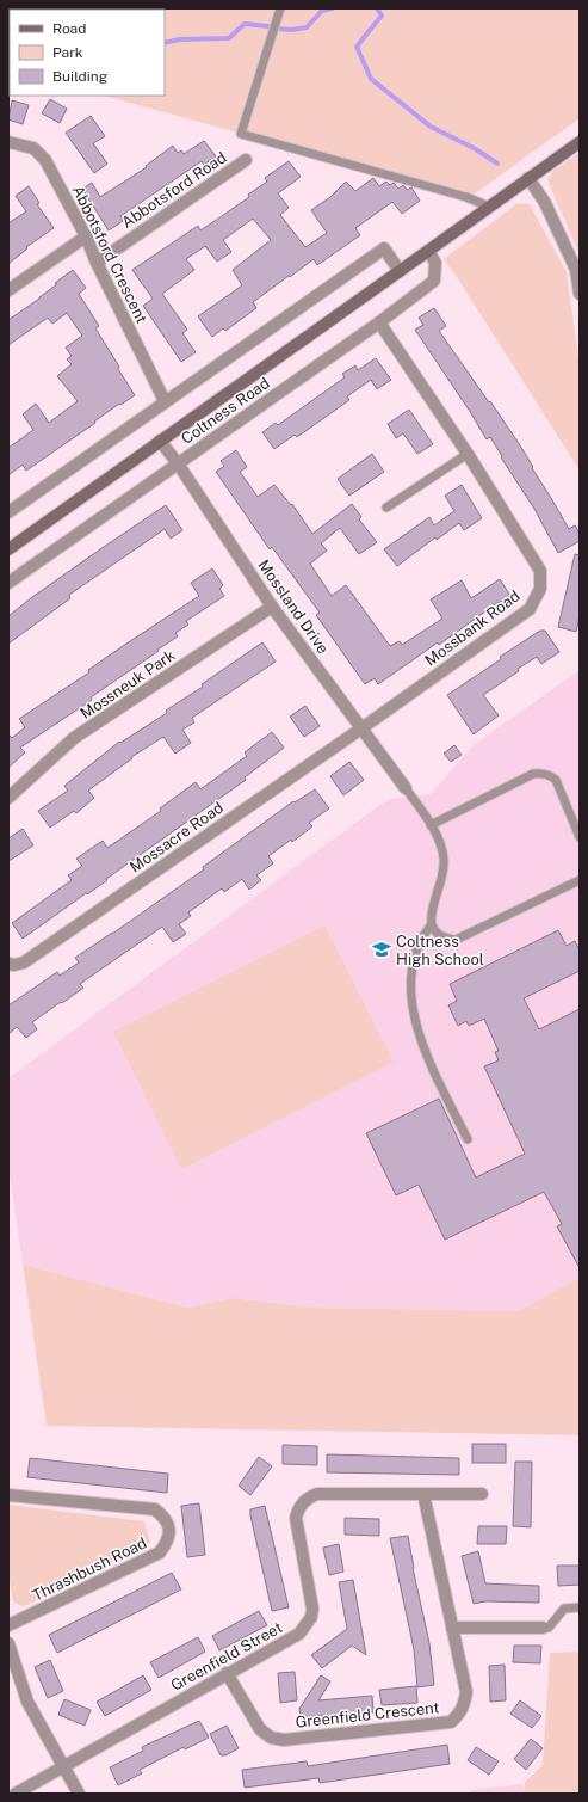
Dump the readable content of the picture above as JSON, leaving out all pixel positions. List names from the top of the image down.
{
  "streets": {
    "street": [
      "Abbotsford Road",
      "Abbotsford Crescent",
      "Coltness Road",
      "Mossland Drive",
      "Mossbank Road",
      "Mossneuk Park",
      "Mossacre Road",
      "Thrashbush Road",
      "Greenfield Street",
      "Greenfield Crescent"
    ]
  },
  "crossings": [
    ["Abbotsford Road", "Abbotsford Crescent"],
    ["Coltness Road", "Mossland Drive"],
    ["Coltness Road", "Mossbank Road"],
    ["Mossland Drive", "Mossbank Road"],
    ["Mossland Drive", "Mossneuk Park"],
    ["Mossland Drive", "Mossacre Road"],
    ["Mossbank Road", "Mossacre Road"],
    ["Greenfield Street", "Greenfield Crescent"]
  ],
  "places": {
    "school or university": ["Coltness High School"]
  },
  "legend": ["Road", "Park", "Building"]
}
